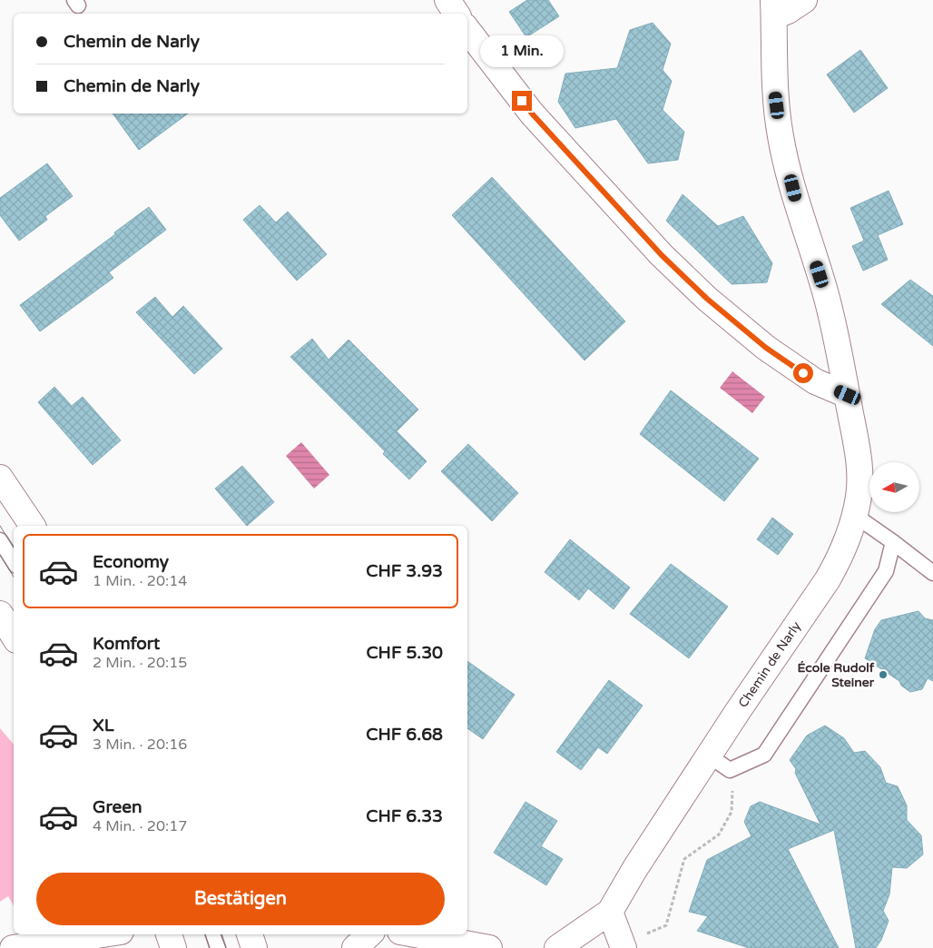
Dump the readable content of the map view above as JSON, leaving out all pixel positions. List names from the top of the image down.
{
  "streets": {
    "street": ["Chemin de Narly"]
  },
  "places": ["École Rudolf Steiner"],
  "north": "left",
  "page": {
    "banner": ["Chemin de Narly", "Chemin de Narly"],
    "bubble": "1 Min.",
    "list": [
      {
        "name": "Economy",
        "note": "1 Min. · 20:14",
        "value": "CHF 3.93"
      },
      {
        "name": "Komfort",
        "note": "2 Min. · 20:15",
        "value": "CHF 5.30"
      },
      {
        "name": "XL",
        "note": "3 Min. · 20:16",
        "value": "CHF 6.68"
      },
      {
        "name": "Green",
        "note": "4 Min. · 20:17",
        "value": "CHF 6.33"
      }
    ],
    "buttons": "Bestätigen"
  }
}
